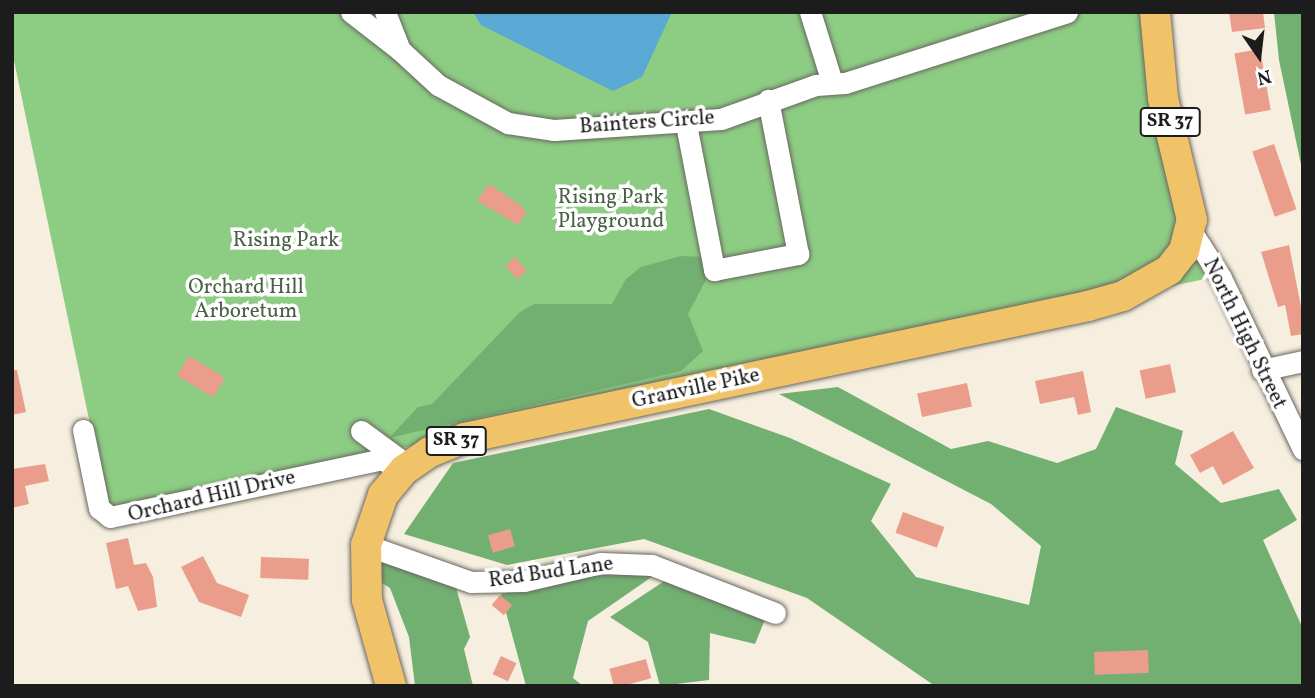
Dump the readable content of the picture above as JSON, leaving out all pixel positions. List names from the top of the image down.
{
  "streets": {
    "highway": ["SR 37", "North High Street", "Granville Pike"],
    "street": ["Bainters Circle", "Orchard Hill Drive", "Red Bud Lane"]
  },
  "crossings": [
    ["North High Street", "Granville Pike"],
    ["Granville Pike", "Orchard Hill Drive"],
    ["Granville Pike", "Red Bud Lane"]
  ],
  "parks": ["Rising Park Playground", "Rising Park", "Orchard Hill Arboretum"],
  "north": "bottom"
}
